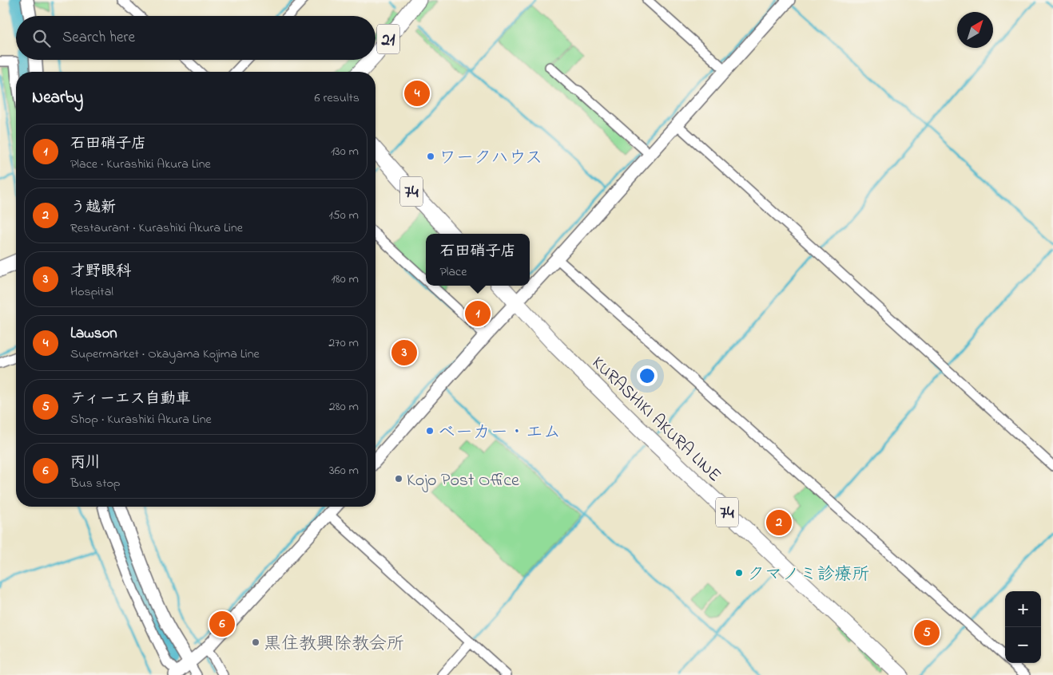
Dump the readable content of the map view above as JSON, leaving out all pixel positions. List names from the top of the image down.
{
  "streets": {
    "main road": ["21", "74", "KURASHIKI AKURA LINE"]
  },
  "places": [
    "ワークハウス",
    "ベーカー・エム",
    "Kojo Post Office",
    "クマノミ診療所",
    "黒住教興除教会所"
  ],
  "north": "top right",
  "page": {
    "search": "Search here",
    "heading": ["Nearby", "6 results"],
    "pins": [
      "4",
      "1",
      "3",
      "2",
      "6",
      "5"
    ],
    "list": [
      {
        "mark": "1",
        "name": "石田硝子店",
        "note": "Place · Kurashiki Akura Line",
        "value": "130 m"
      },
      {
        "mark": "2",
        "name": "う越新",
        "note": "Restaurant · Kurashiki Akura Line",
        "value": "150 m"
      },
      {
        "mark": "3",
        "name": "才野眼科",
        "note": "Hospital",
        "value": "180 m"
      },
      {
        "mark": "4",
        "name": "Lawson",
        "note": "Supermarket · Okayama Kojima Line",
        "value": "270 m"
      },
      {
        "mark": "5",
        "name": "ティーエス自動車",
        "note": "Shop · Kurashiki Akura Line",
        "value": "280 m"
      },
      {
        "mark": "6",
        "name": "丙川",
        "note": "Bus stop",
        "value": "360 m"
      }
    ],
    "popup": ["石田硝子店", "Place"],
    "map_buttons": ["+", "−"]
  }
}
